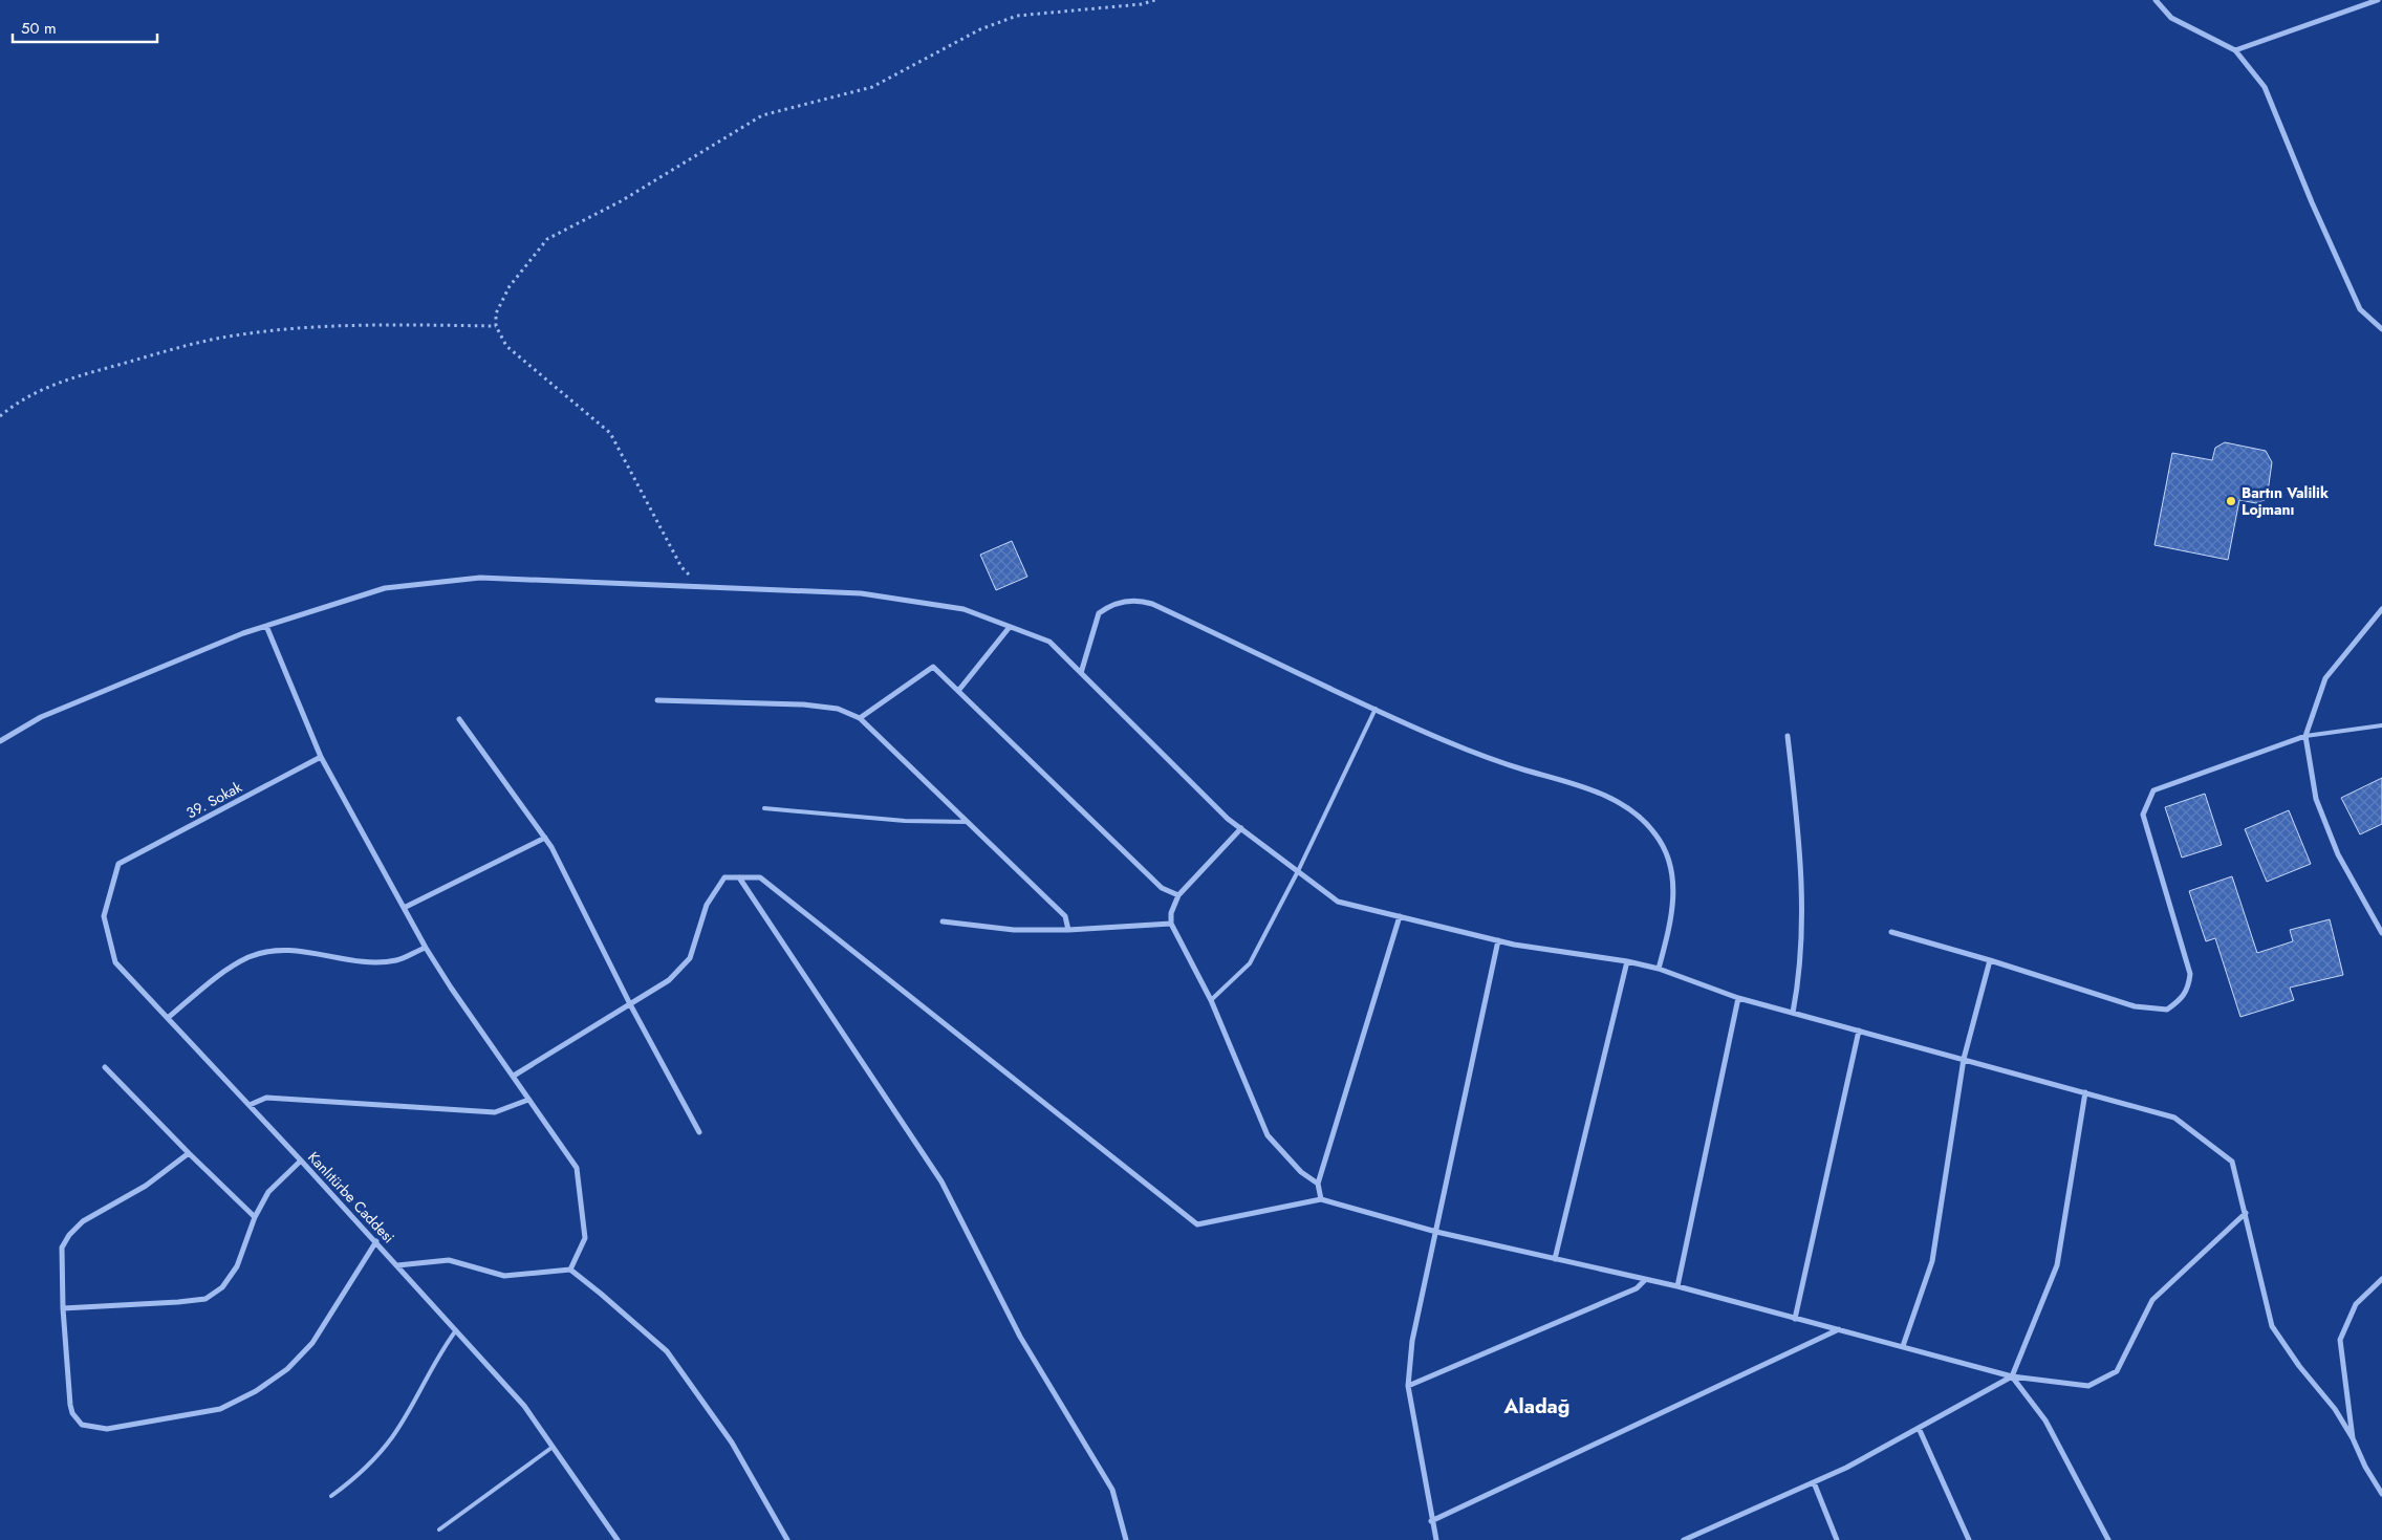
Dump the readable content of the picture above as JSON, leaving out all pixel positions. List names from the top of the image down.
{
  "streets": {
    "street": ["39. Sokak", "Kanlıtürbe Caddesi"]
  },
  "crossings": [
    ["39. Sokak", "Kanlıtürbe Caddesi"]
  ],
  "districts": ["Aladağ"],
  "places": ["Bartın Valilik Lojmanı"],
  "scale_bar": "50 m"
}
